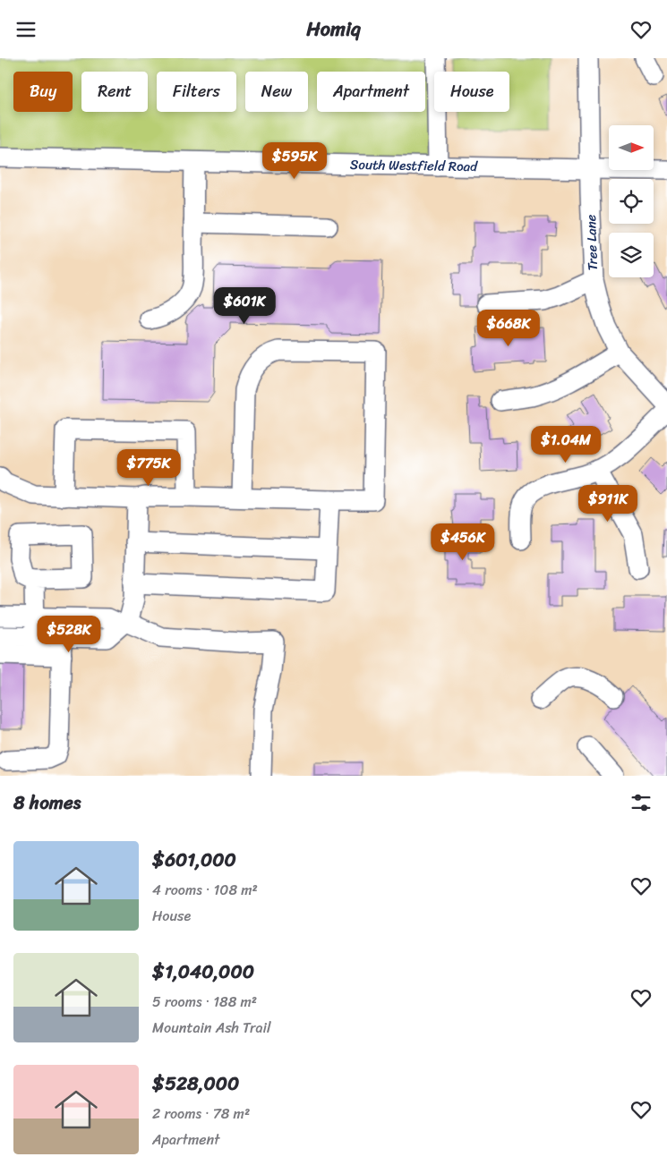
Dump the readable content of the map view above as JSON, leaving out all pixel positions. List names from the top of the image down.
{
  "streets": {
    "street": ["South Westfield Road", "Tree Lane"]
  },
  "crossings": [
    ["South Westfield Road", "Tree Lane"]
  ],
  "north": "right",
  "page": {
    "header": "Homiq",
    "chip": [
      "Buy",
      "Rent",
      "Filters",
      "New",
      "Apartment",
      "House"
    ],
    "price": [
      "$595K",
      "$601K",
      "$668K",
      "$1.04M",
      "$775K",
      "$911K",
      "$456K",
      "$528K"
    ],
    "heading": "8 homes",
    "list": [
      {
        "name": "$601,000",
        "note": "4 rooms · 108 m² · House"
      },
      {
        "name": "$1,040,000",
        "note": "5 rooms · 188 m² · Mountain Ash Trail"
      },
      {
        "name": "$528,000",
        "note": "2 rooms · 78 m² · Apartment"
      }
    ]
  }
}
